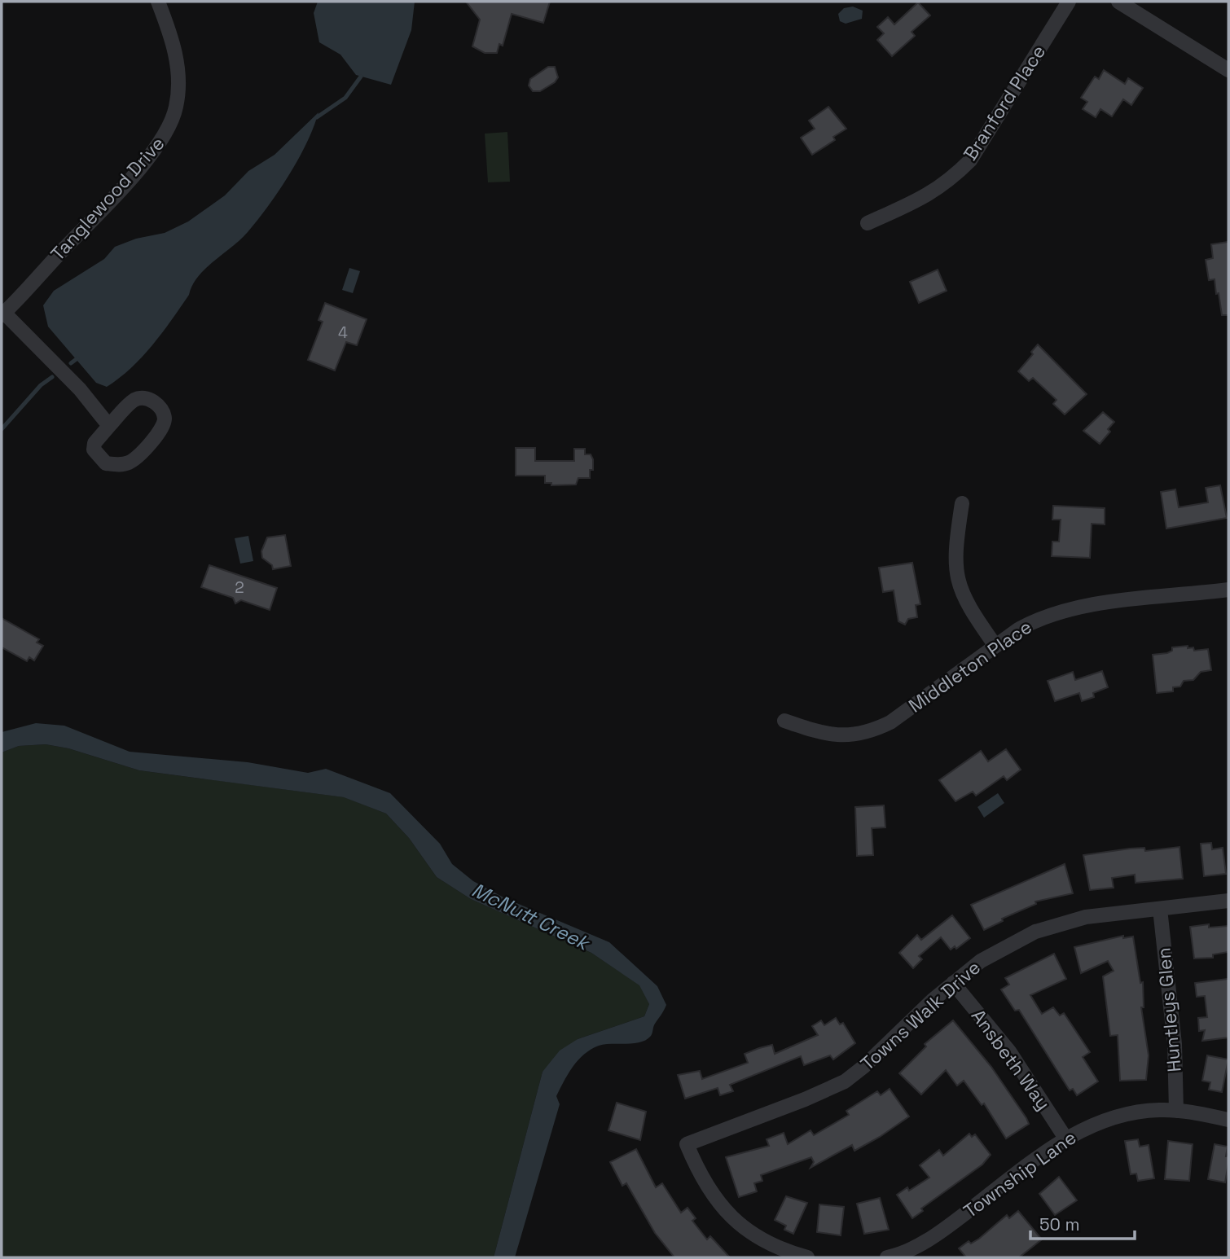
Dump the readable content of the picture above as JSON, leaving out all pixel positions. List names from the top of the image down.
{
  "streets": {
    "street": [
      "Branford Place",
      "Tanglewood Drive",
      "Middleton Place",
      "Huntleys Glen",
      "Towns Walk Drive",
      "Ansbeth Way",
      "Township Lane"
    ]
  },
  "crossings": [
    ["Huntleys Glen", "Towns Walk Drive"],
    ["Huntleys Glen", "Township Lane"],
    ["Towns Walk Drive", "Ansbeth Way"],
    ["Ansbeth Way", "Township Lane"]
  ],
  "water": ["McNutt Creek"],
  "house_numbers": ["4", "2"],
  "scale_bar": "50 m"
}
